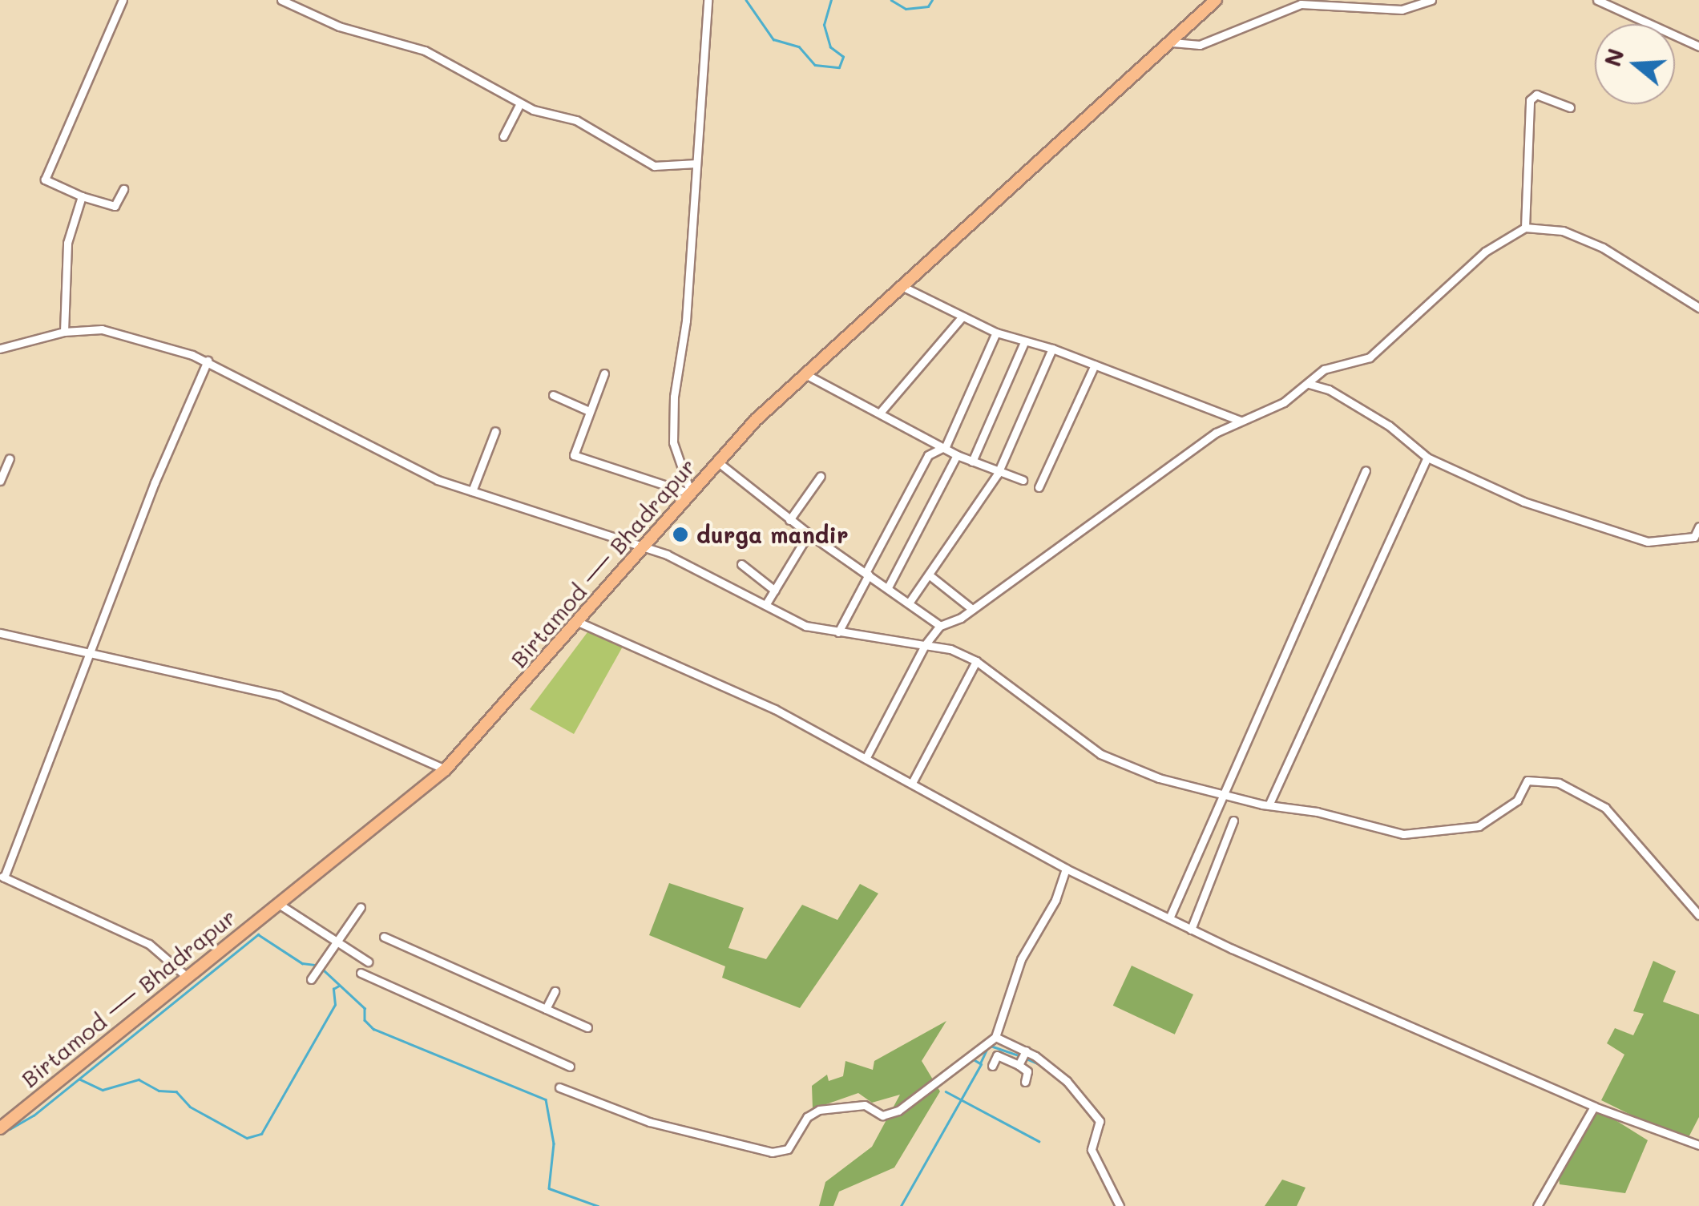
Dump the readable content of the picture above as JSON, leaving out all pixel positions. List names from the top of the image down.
{
  "streets": {
    "main road": ["Birtamod — Bhadrapur"]
  },
  "places": ["durga mandir"],
  "north": "left"
}
